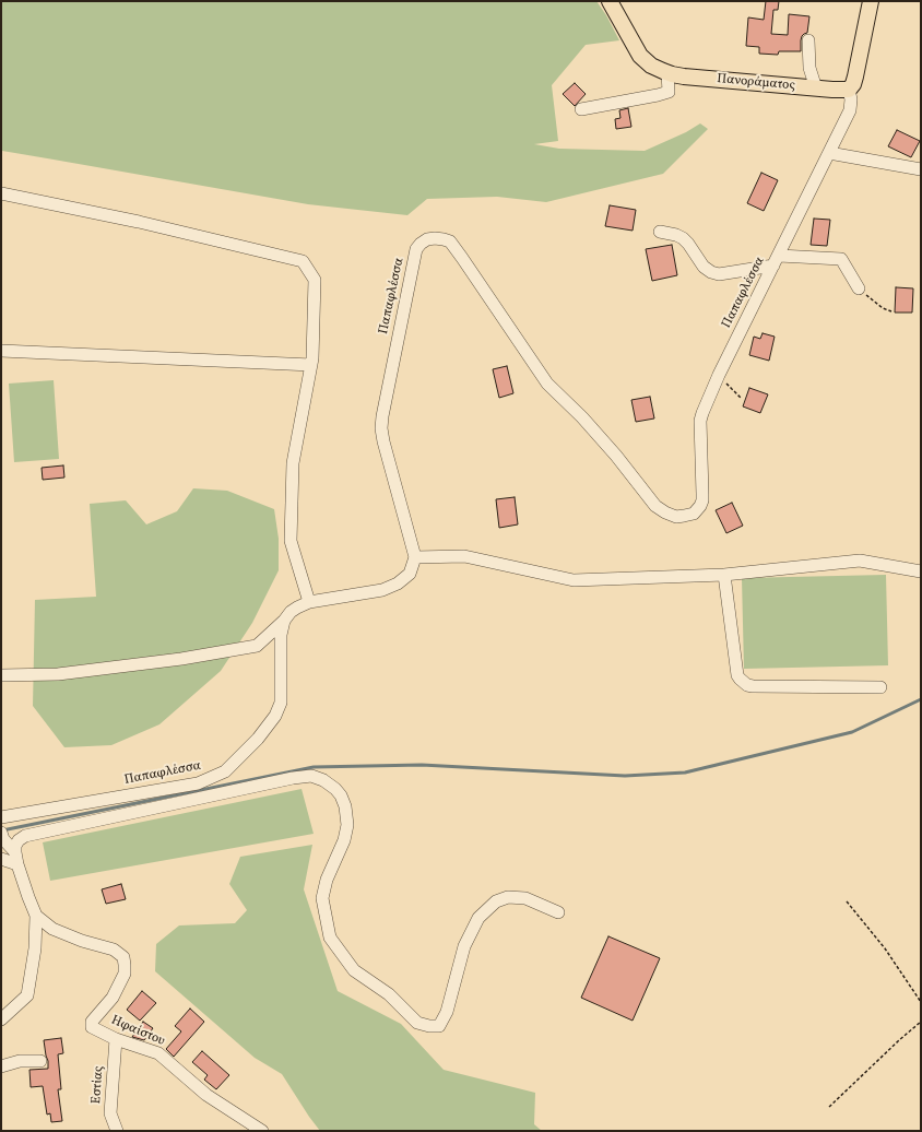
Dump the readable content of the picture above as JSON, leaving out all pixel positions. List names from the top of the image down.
{
  "streets": {
    "main road": ["Πανοράματος"],
    "street": ["Παπαφλέσσα", "Ηφαίστου", "Εστίας"]
  },
  "crossings": [
    ["Πανοράματος", "Παπαφλέσσα"],
    ["Ηφαίστου", "Εστίας"]
  ]
}
